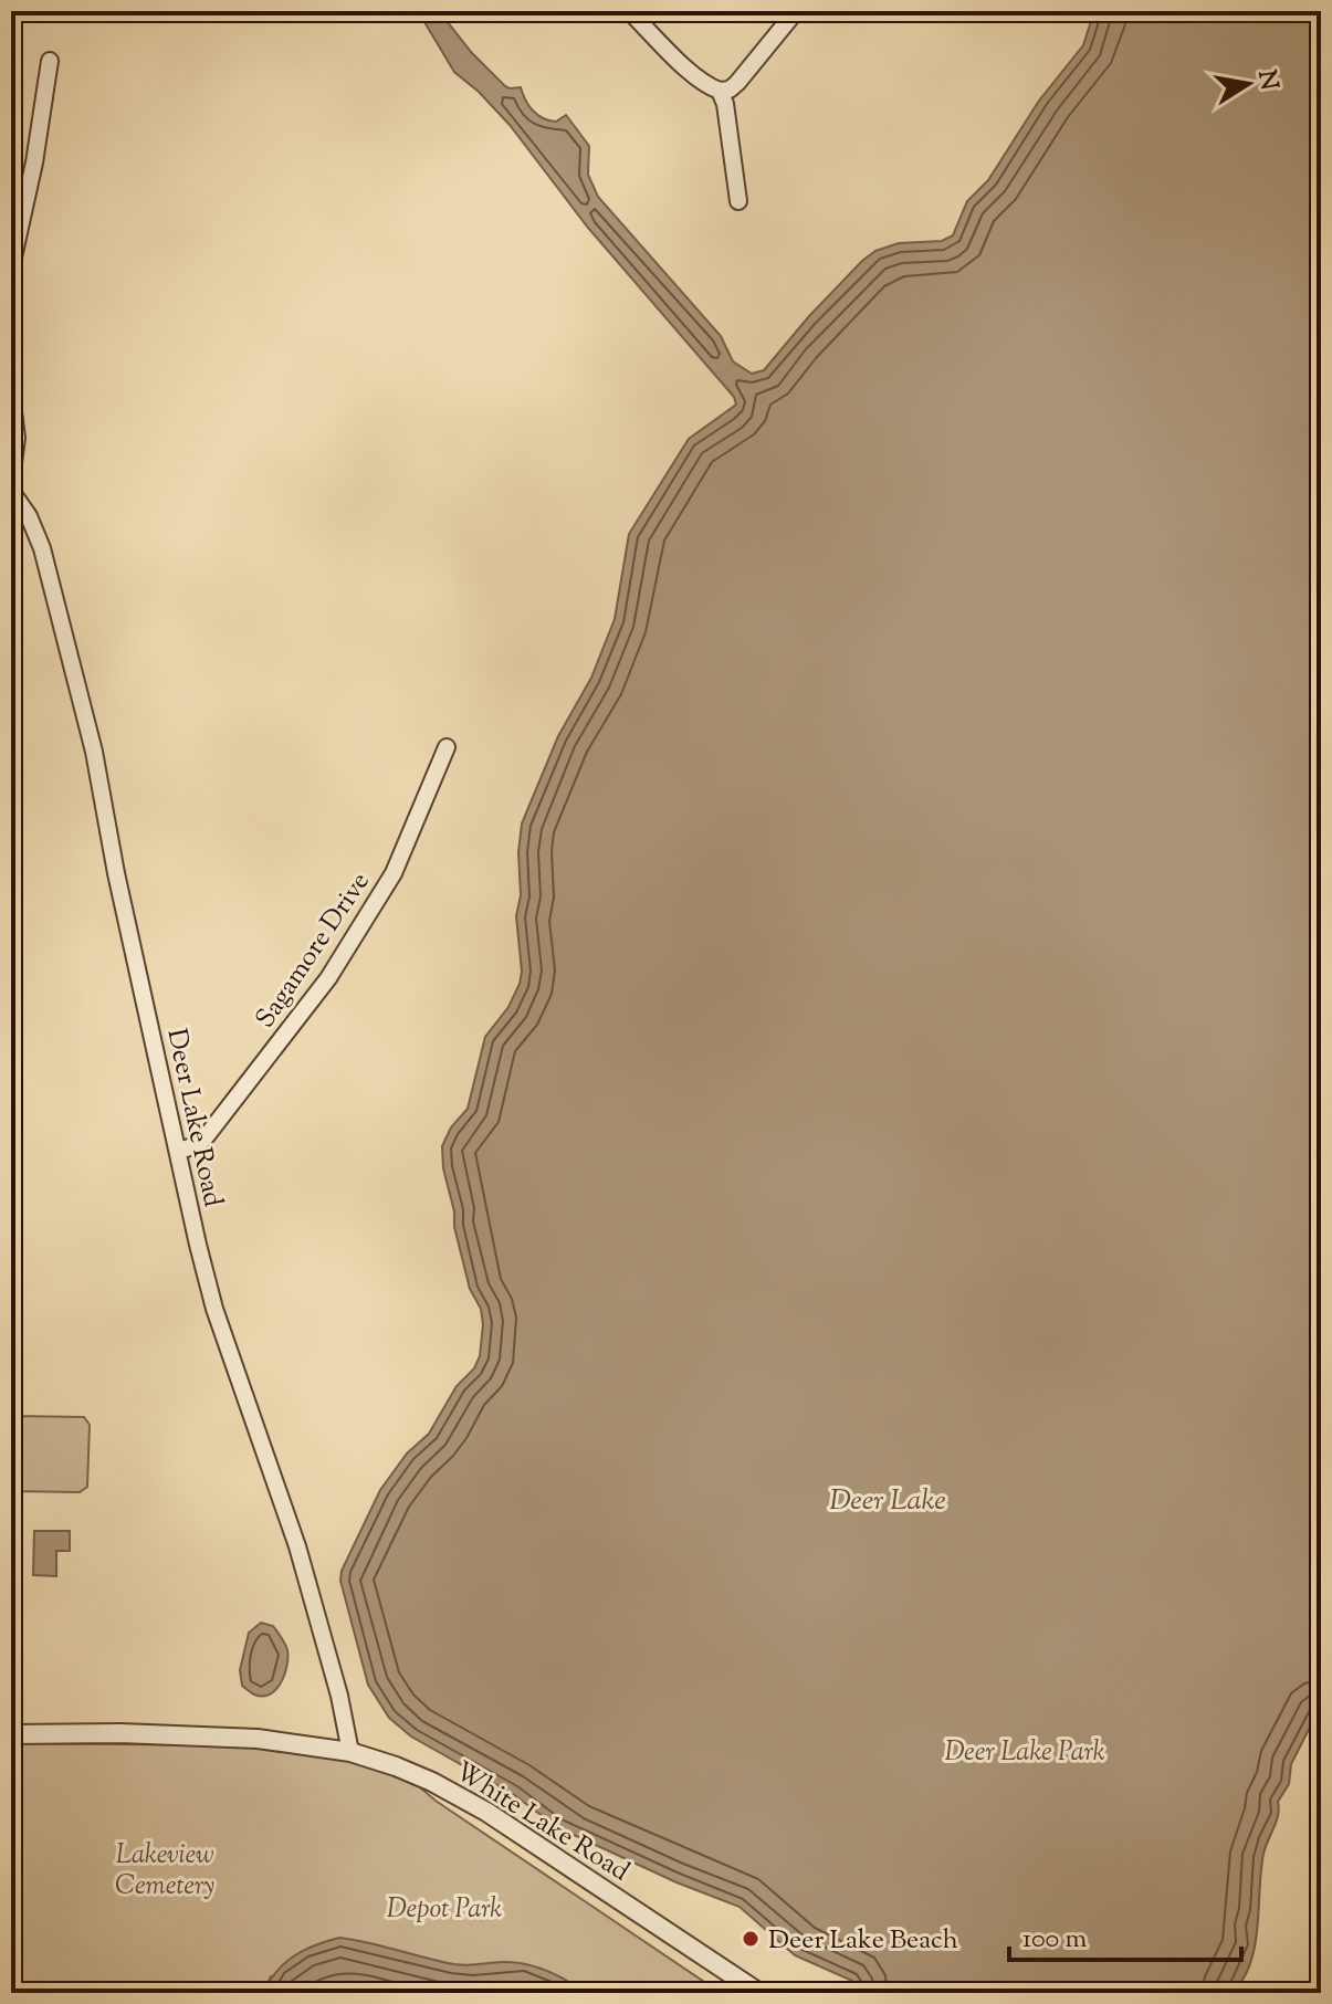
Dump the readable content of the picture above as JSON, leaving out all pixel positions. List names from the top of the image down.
{
  "streets": {
    "street": ["Sagamore Drive", "Deer Lake Road", "White Lake Road"]
  },
  "crossings": [
    ["Sagamore Drive", "Deer Lake Road"],
    ["Deer Lake Road", "White Lake Road"]
  ],
  "water": ["Deer Lake"],
  "parks": ["Deer Lake Park", "Lakeview Cemetery", "Depot Park"],
  "places": ["Deer Lake Beach"],
  "scale_bar": "100 m",
  "north": "right"
}
